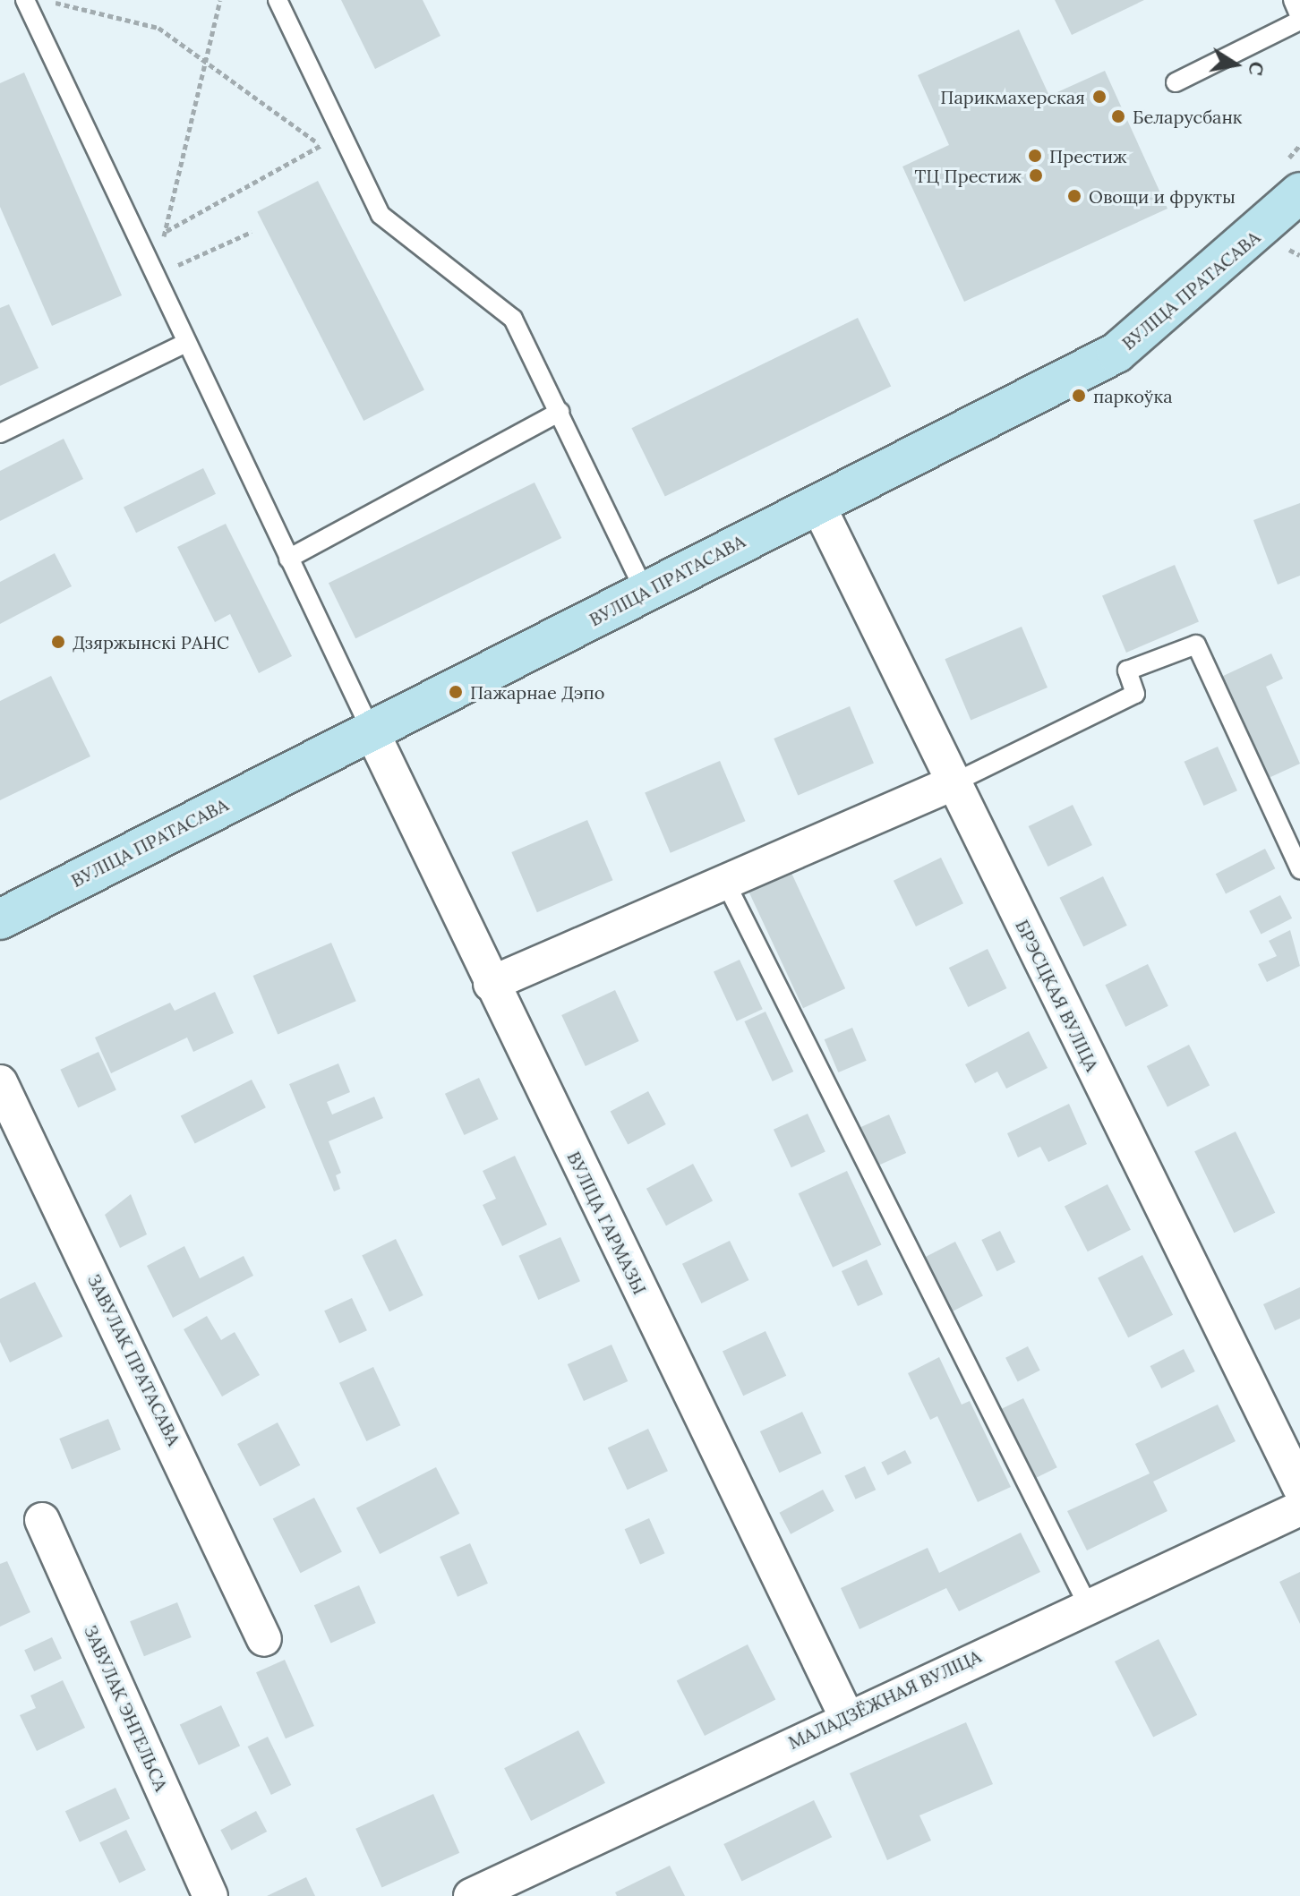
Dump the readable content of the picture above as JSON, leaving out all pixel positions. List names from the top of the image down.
{
  "streets": {
    "main road": ["ВУЛІЦА ПРАТАСАВА"],
    "street": [
      "БРЭСЦКАЯ ВУЛІЦА",
      "ВУЛІЦА ГАРМАЗЫ",
      "ЗАВУЛАК ПРАТАСАВА",
      "МАЛАДЗЁЖНАЯ ВУЛІЦА",
      "ЗАВУЛАК ЭНГЕЛЬСА"
    ]
  },
  "crossings": [
    ["ВУЛІЦА ПРАТАСАВА", "БРЭСЦКАЯ ВУЛІЦА"],
    ["ВУЛІЦА ПРАТАСАВА", "ВУЛІЦА ГАРМАЗЫ"],
    ["ВУЛІЦА ГАРМАЗЫ", "МАЛАДЗЁЖНАЯ ВУЛІЦА"]
  ],
  "places": [
    "Парикмахерская",
    "Беларусбанк",
    "Престиж",
    "ТЦ Престиж",
    "Овощи и фрукты",
    "паркоўка",
    "Дзяржынскі РАНС",
    "Пажарнае Дэпо"
  ],
  "north": "right"
}
